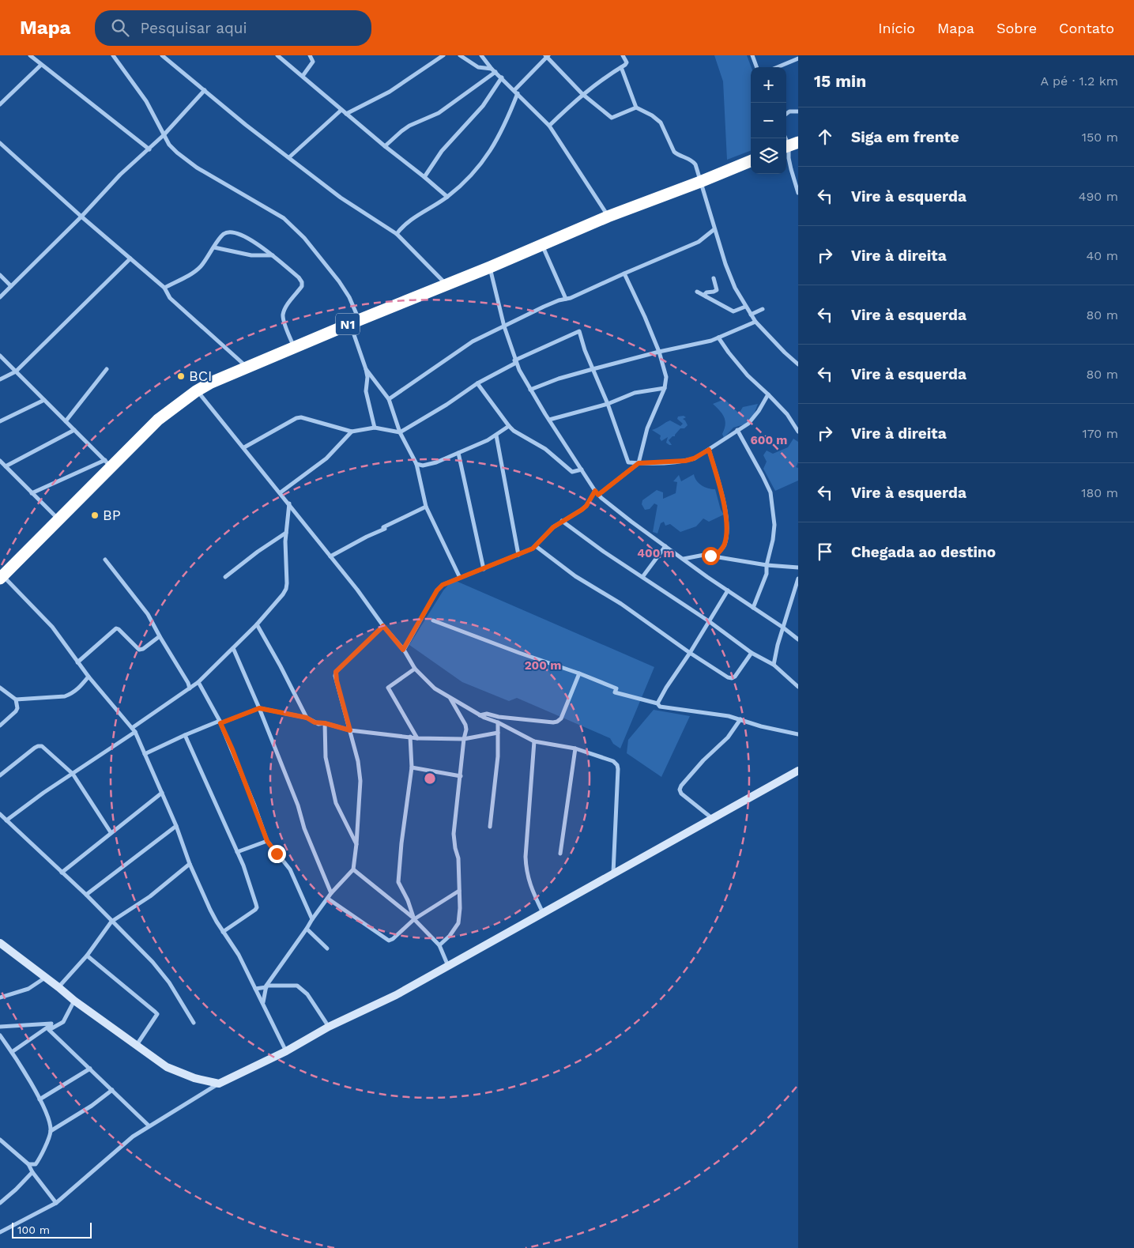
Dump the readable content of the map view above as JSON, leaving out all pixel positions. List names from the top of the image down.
{
  "streets": {
    "highway": ["N1"]
  },
  "places": ["BCI", "BP"],
  "scale_bar": "100 m",
  "page": {
    "header": "Mapa",
    "search": "Pesquisar aqui",
    "nav": [
      "Início",
      "Mapa",
      "Sobre",
      "Contato"
    ],
    "heading": ["15 min", "A pé · 1.2 km"],
    "map_buttons": ["+", "−"],
    "list": [
      ["Siga em frente", "150 m"],
      ["Vire à esquerda", "490 m"],
      ["Vire à direita", "40 m"],
      ["Vire à esquerda", "80 m"],
      ["Vire à esquerda", "80 m"],
      ["Vire à direita", "170 m"],
      ["Vire à esquerda", "180 m"],
      "Chegada ao destino"
    ],
    "scale": "100 m"
  },
  "rings": ["600 m", "400 m", "200 m"]
}
